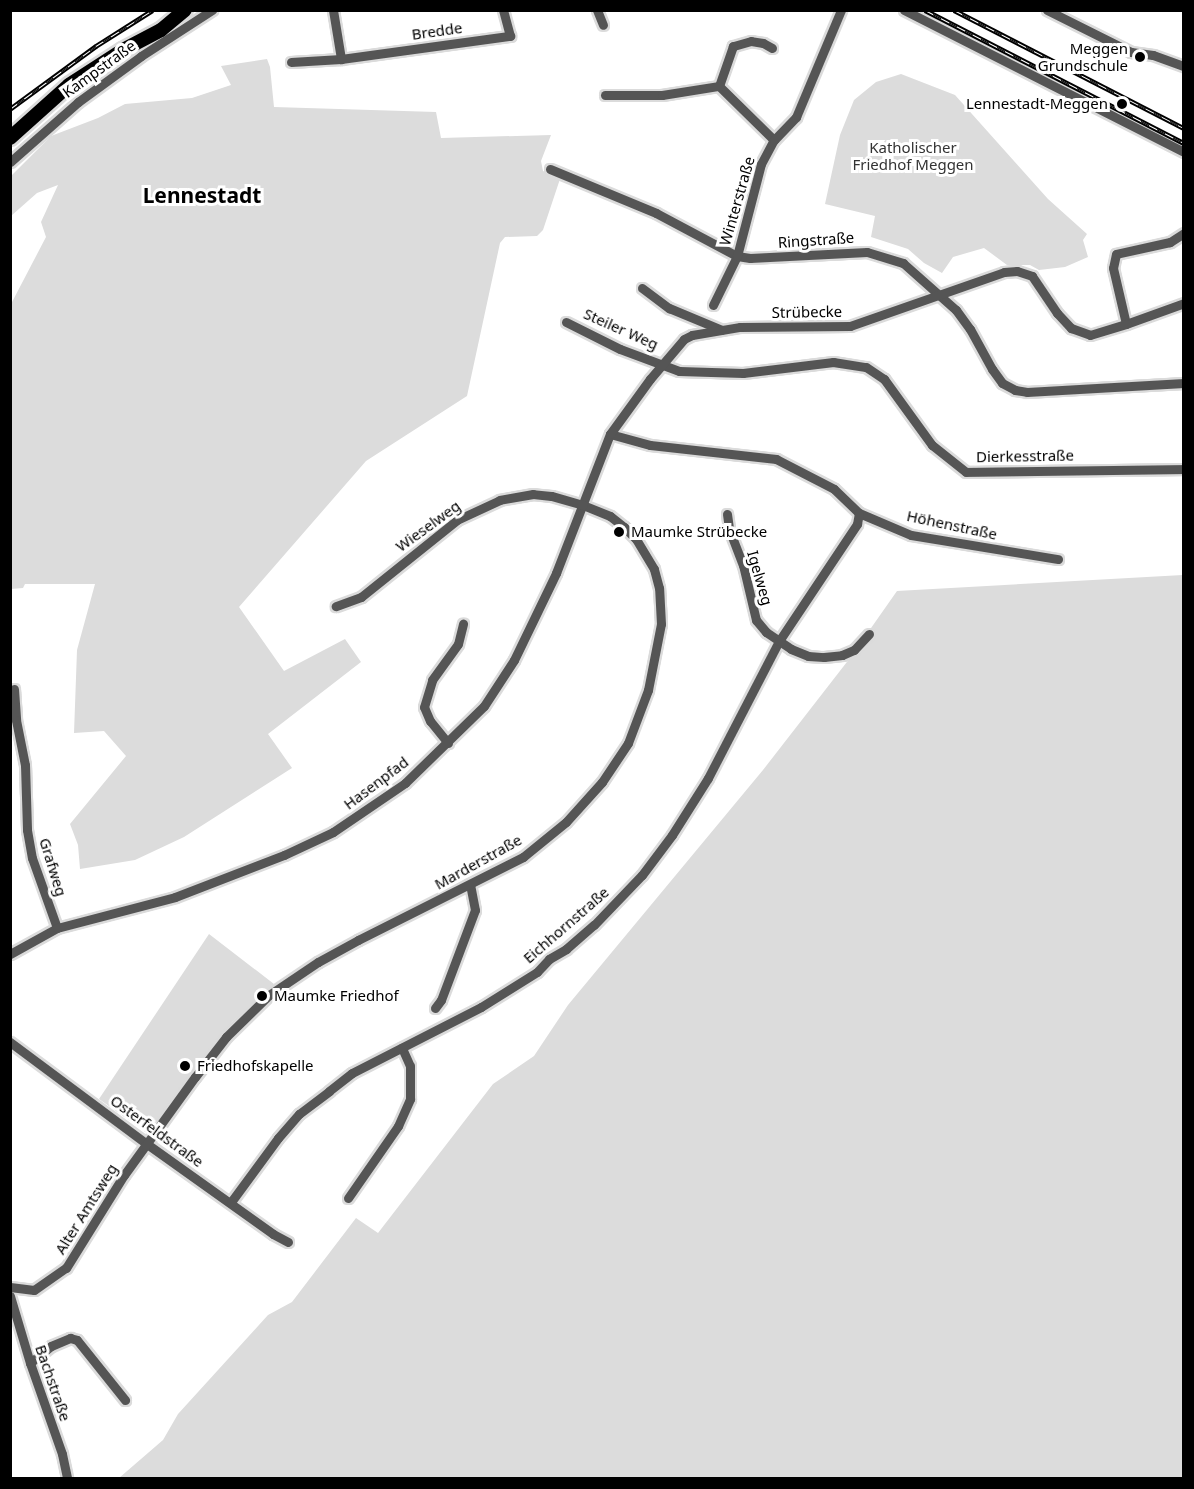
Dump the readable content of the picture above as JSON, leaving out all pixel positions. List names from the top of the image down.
{
  "streets": {
    "street": [
      "Bredde",
      "Kampstraße",
      "Winterstraße",
      "Ringstraße",
      "Strübecke",
      "Steiler Weg",
      "Dierkesstraße",
      "Höhenstraße",
      "Wieselweg",
      "Igelweg",
      "Hasenpfad",
      "Marderstraße",
      "Grafweg",
      "Eichhornstraße",
      "Osterfeldstraße",
      "Alter Amtsweg",
      "Bachstraße"
    ]
  },
  "crossings": [
    ["Winterstraße", "Ringstraße"],
    ["Ringstraße", "Strübecke"],
    ["Strübecke", "Steiler Weg"],
    ["Strübecke", "Dierkesstraße"],
    ["Strübecke", "Höhenstraße"],
    ["Strübecke", "Wieselweg"],
    ["Strübecke", "Hasenpfad"],
    ["Strübecke", "Marderstraße"],
    ["Steiler Weg", "Dierkesstraße"],
    ["Höhenstraße", "Eichhornstraße"],
    ["Wieselweg", "Hasenpfad"],
    ["Wieselweg", "Marderstraße"],
    ["Igelweg", "Eichhornstraße"],
    ["Hasenpfad", "Marderstraße"],
    ["Hasenpfad", "Grafweg"],
    ["Marderstraße", "Osterfeldstraße"],
    ["Marderstraße", "Alter Amtsweg"],
    ["Eichhornstraße", "Osterfeldstraße"],
    ["Osterfeldstraße", "Alter Amtsweg"]
  ],
  "districts": ["Lennestadt"],
  "parks": ["Katholischer Friedhof Meggen"],
  "places": [
    "Meggen Grundschule",
    "Lennestadt-Meggen",
    "Maumke Strübecke",
    "Maumke Friedhof",
    "Friedhofskapelle"
  ]
}
